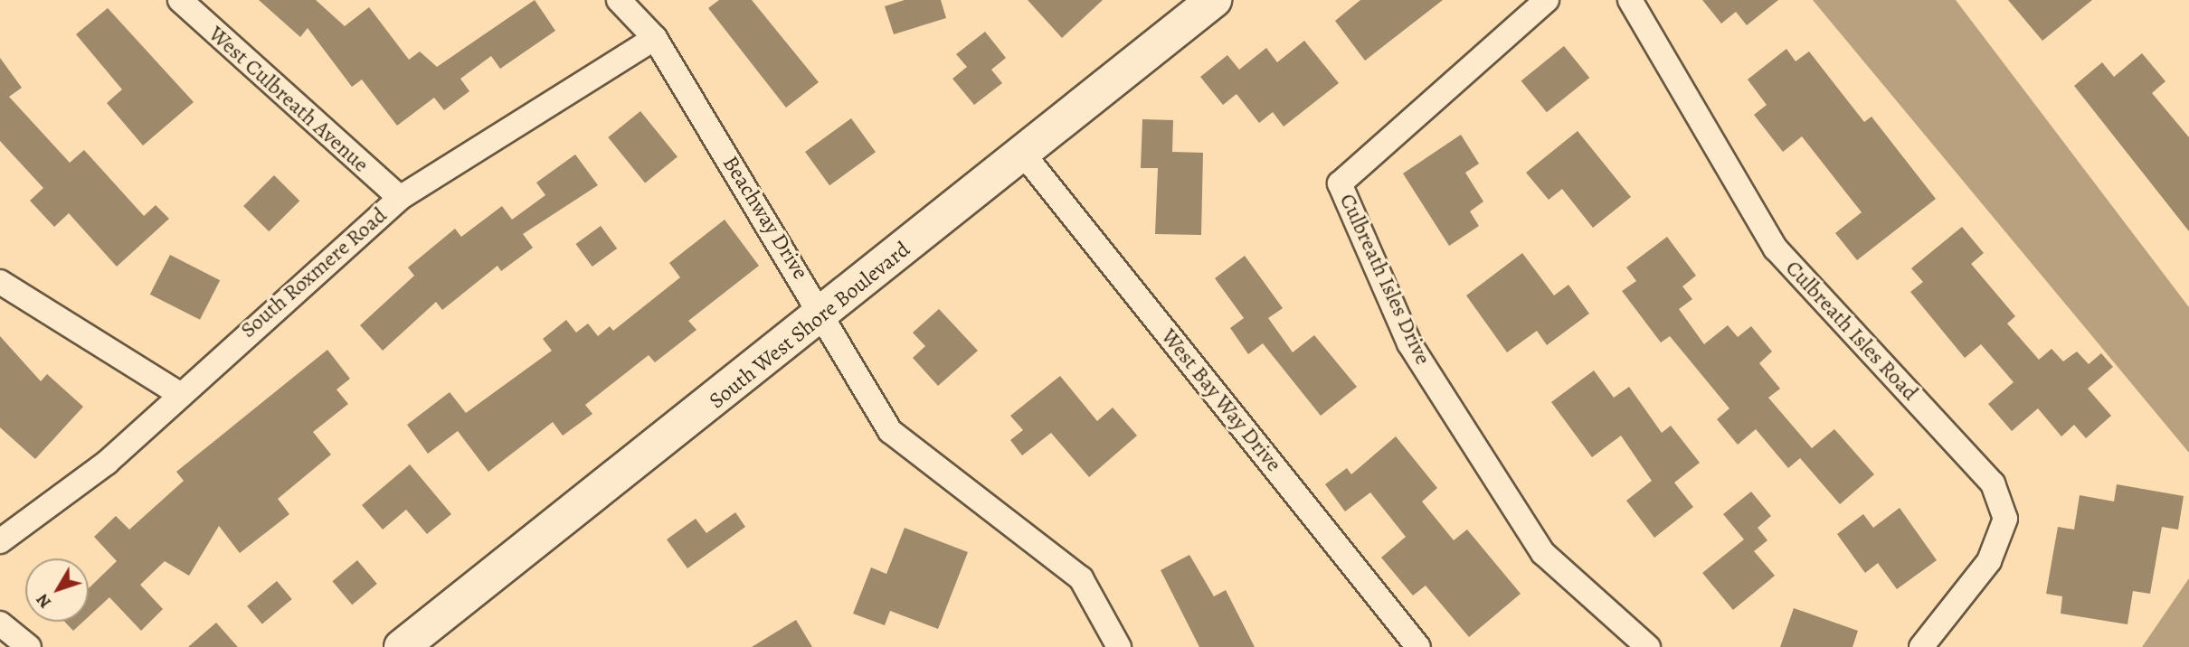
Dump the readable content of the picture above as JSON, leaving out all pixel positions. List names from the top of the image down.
{
  "streets": {
    "street": [
      "West Culbreath Avenue",
      "Beachway Drive",
      "South Roxmere Road",
      "Culbreath Isles Drive",
      "South West Shore Boulevard",
      "Culbreath Isles Road",
      "West Bay Way Drive"
    ]
  },
  "crossings": [
    ["West Culbreath Avenue", "South Roxmere Road"],
    ["Beachway Drive", "South Roxmere Road"],
    ["Beachway Drive", "South West Shore Boulevard"],
    ["South West Shore Boulevard", "West Bay Way Drive"]
  ],
  "north": "bottom left"
}
